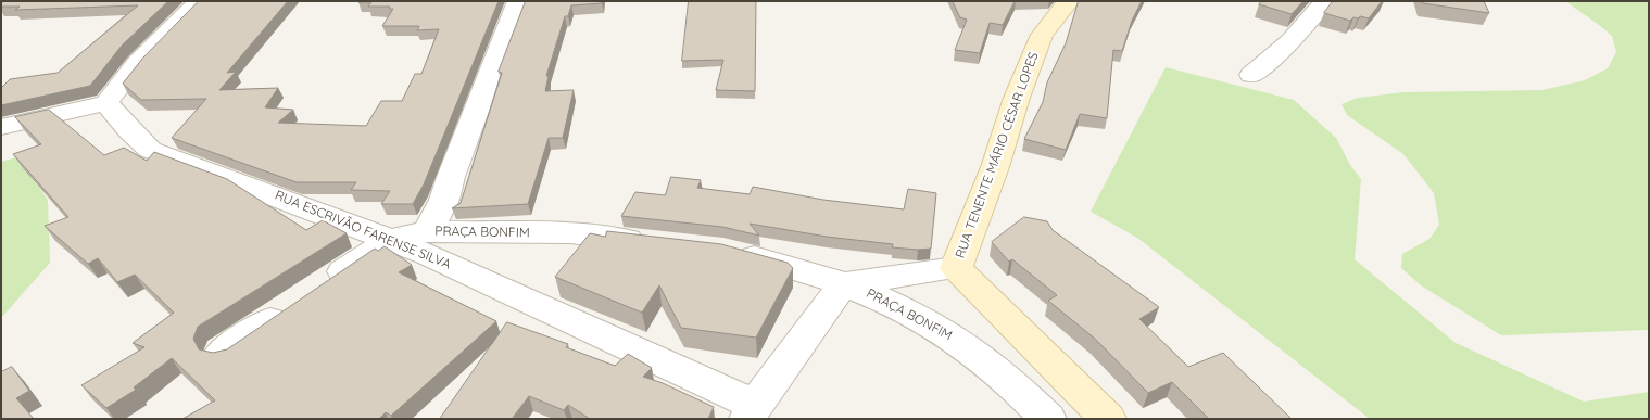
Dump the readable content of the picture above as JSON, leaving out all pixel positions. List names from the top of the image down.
{
  "streets": {
    "main road": ["RUA TENENTE MÁRIO CÉSAR LOPES"],
    "street": ["RUA ESCRIVÃO FARENSE SILVA", "PRAÇA BONFIM"]
  },
  "crossings": [
    ["RUA ESCRIVÃO FARENSE SILVA", "PRAÇA BONFIM"]
  ]
}
